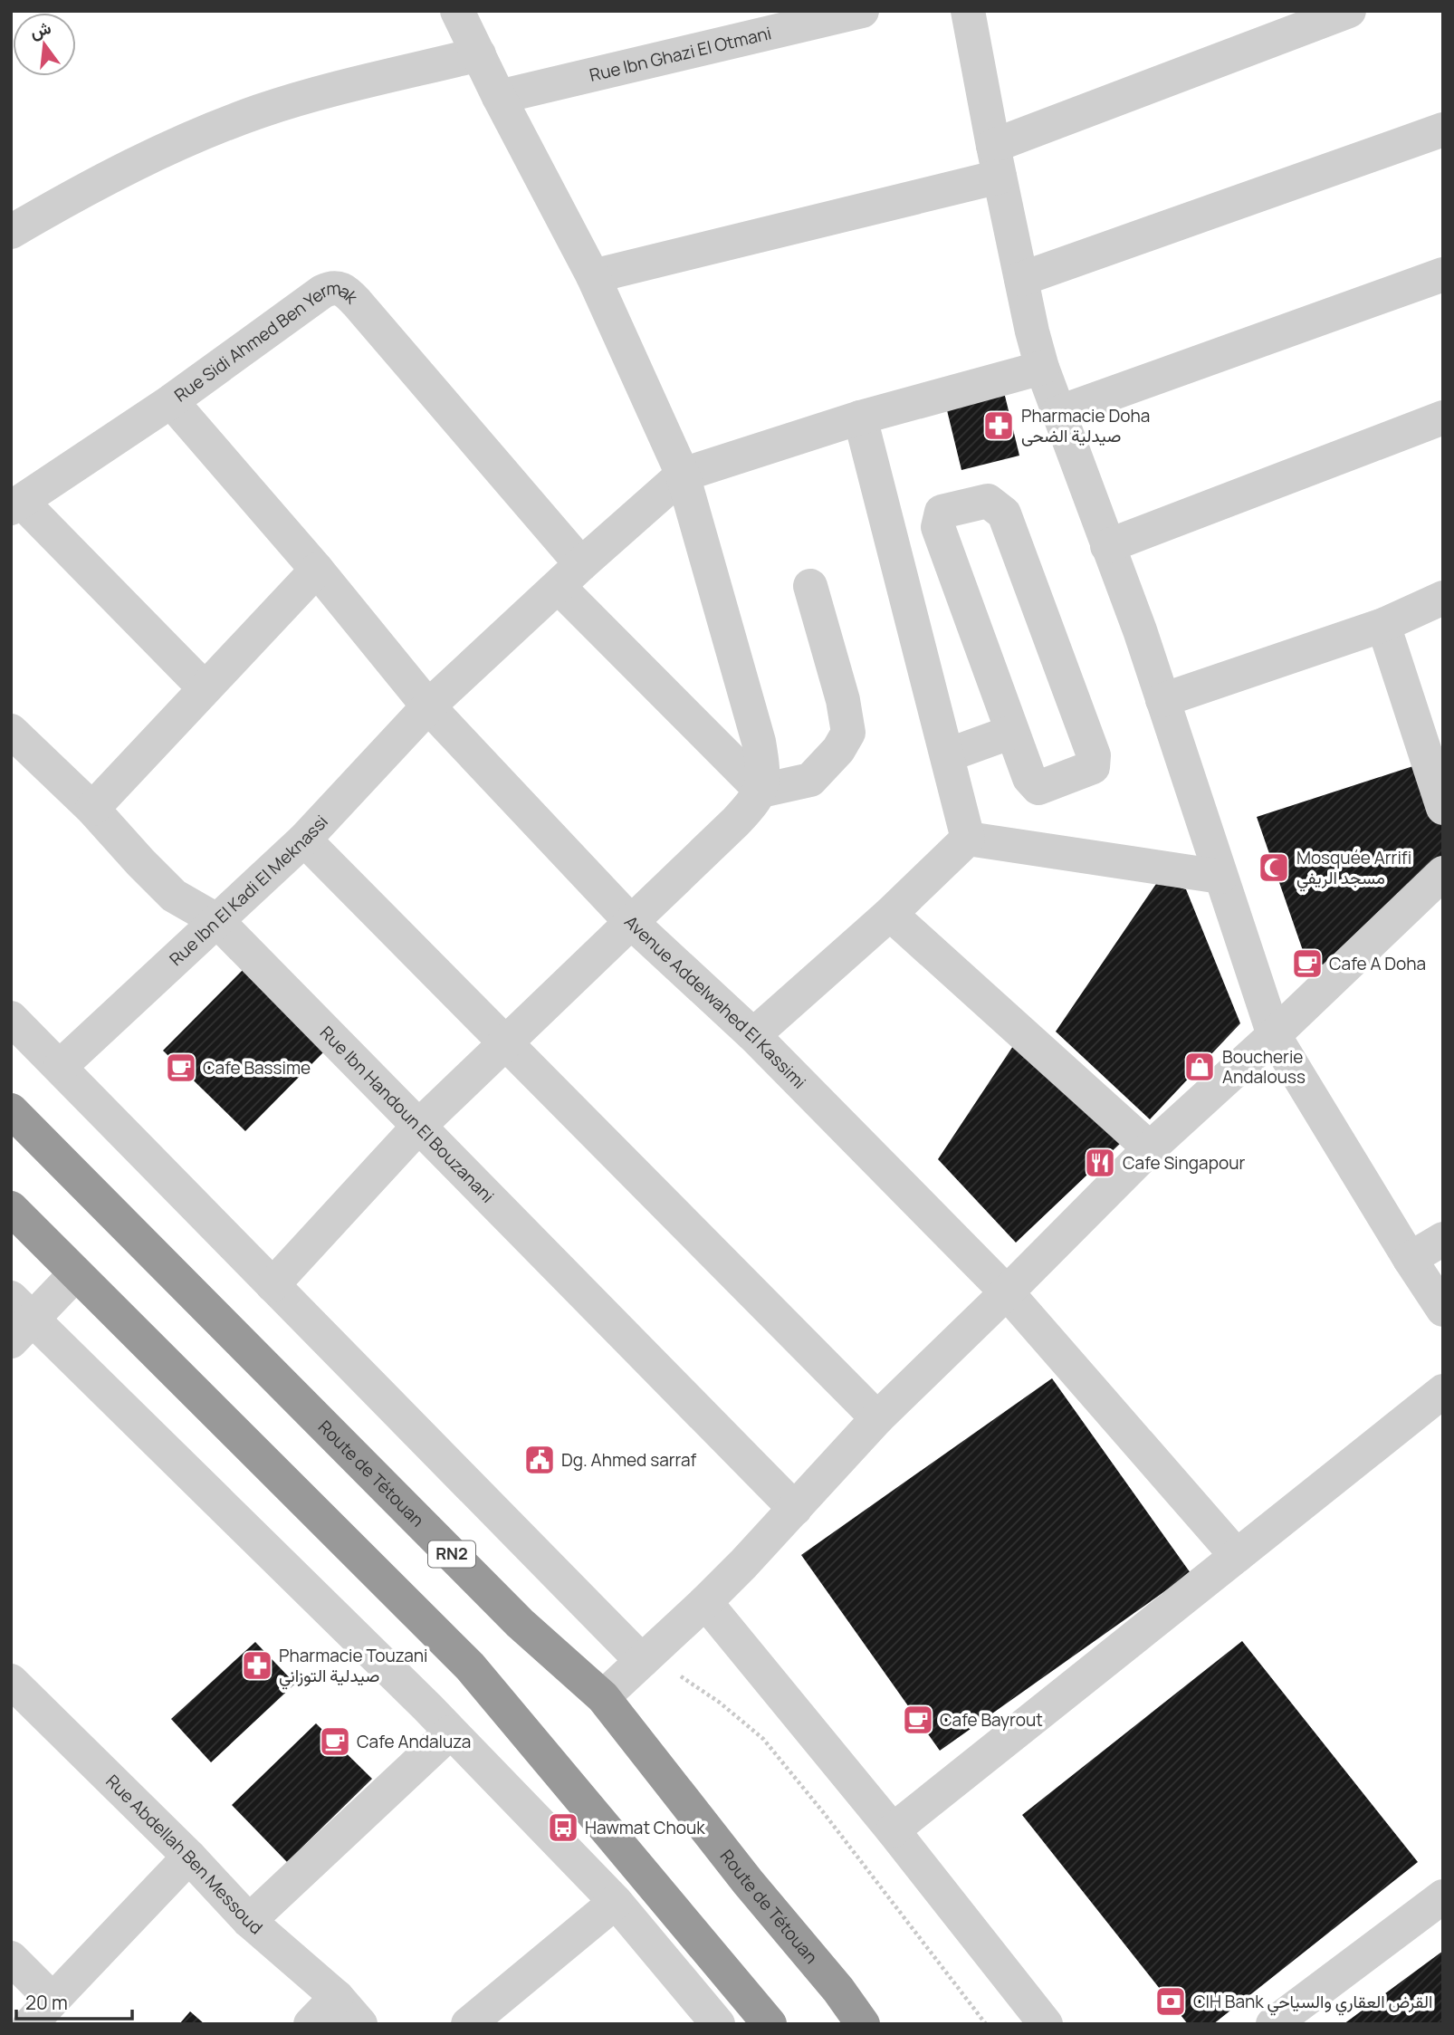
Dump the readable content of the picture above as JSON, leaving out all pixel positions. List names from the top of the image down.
{
  "streets": {
    "highway": ["Route de Tétouan", "RN2"],
    "street": [
      "Rue Ibn Ghazi El Otmani",
      "Rue Sidi Ahmed Ben Yermak",
      "Rue Ibn El Kadi El Meknassi",
      "Avenue Addelwahed El Kassimi",
      "Rue Ibn Handoun El Bouzanani",
      "Rue Abdellah Ben Messoud"
    ]
  },
  "crossings": [
    ["Rue Sidi Ahmed Ben Yermak", "Rue Ibn El Kadi El Meknassi"],
    ["Rue Ibn El Kadi El Meknassi", "Avenue Addelwahed El Kassimi"],
    ["Rue Ibn El Kadi El Meknassi", "Rue Ibn Handoun El Bouzanani"]
  ],
  "places": {
    "pharmacy": ["Pharmacie Doha صيدلية الضحى", "Pharmacie Touzani صيدلية التوزاني"],
    "mosque": ["Mosquée Arrifi مسجد الريفي"],
    "cafe": [
      "Cafe A Doha",
      "Cafe Bassime",
      "Cafe Bayrout",
      "Cafe Andaluza"
    ],
    "shop": ["Boucherie Andalouss"],
    "restaurant": ["Cafe Singapour"],
    "public building": ["Dg. Ahmed sarraf"],
    "bus stop": ["Hawmat Chouk"],
    "bank": ["CIH Bank القرض العقاري والسياحي"]
  },
  "scale_bar": "20 m",
  "north": "top"
}
